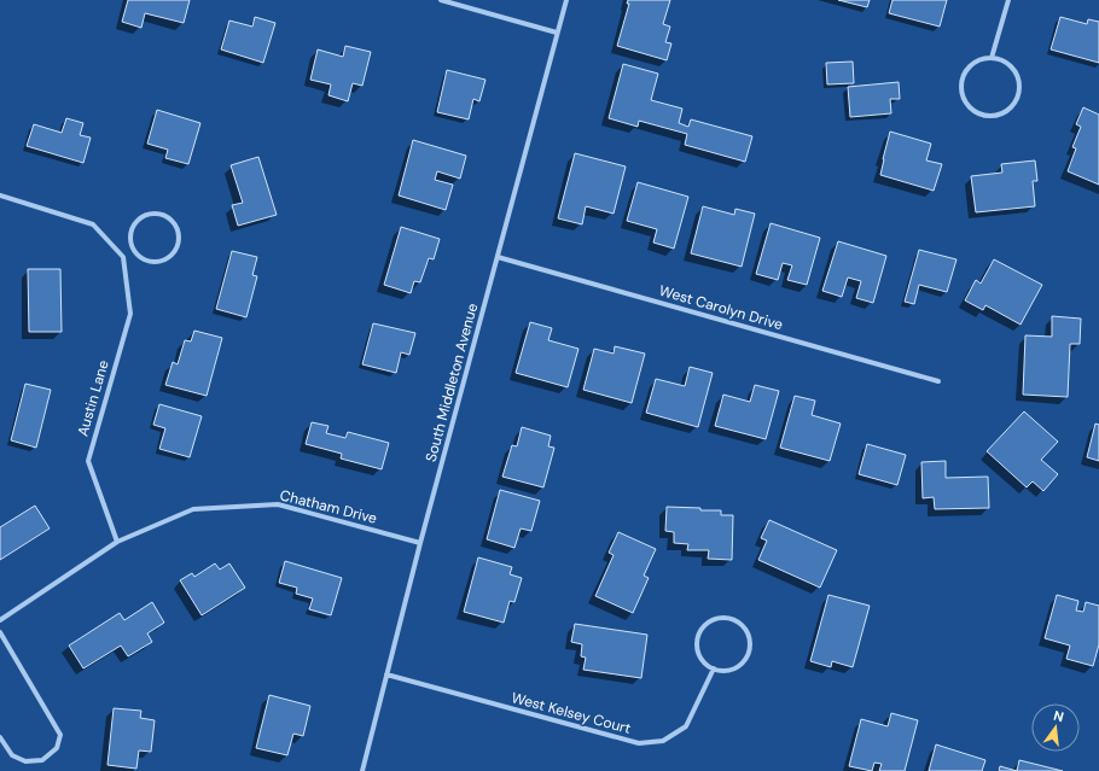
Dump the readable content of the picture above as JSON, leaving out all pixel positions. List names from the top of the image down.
{
  "streets": {
    "street": [
      "West Carolyn Drive",
      "South Middleton Avenue",
      "Austin Lane",
      "Chatham Drive",
      "West Kelsey Court"
    ]
  },
  "crossings": [
    ["West Carolyn Drive", "South Middleton Avenue"],
    ["South Middleton Avenue", "Chatham Drive"],
    ["South Middleton Avenue", "West Kelsey Court"],
    ["Austin Lane", "Chatham Drive"]
  ],
  "north": "top"
}
